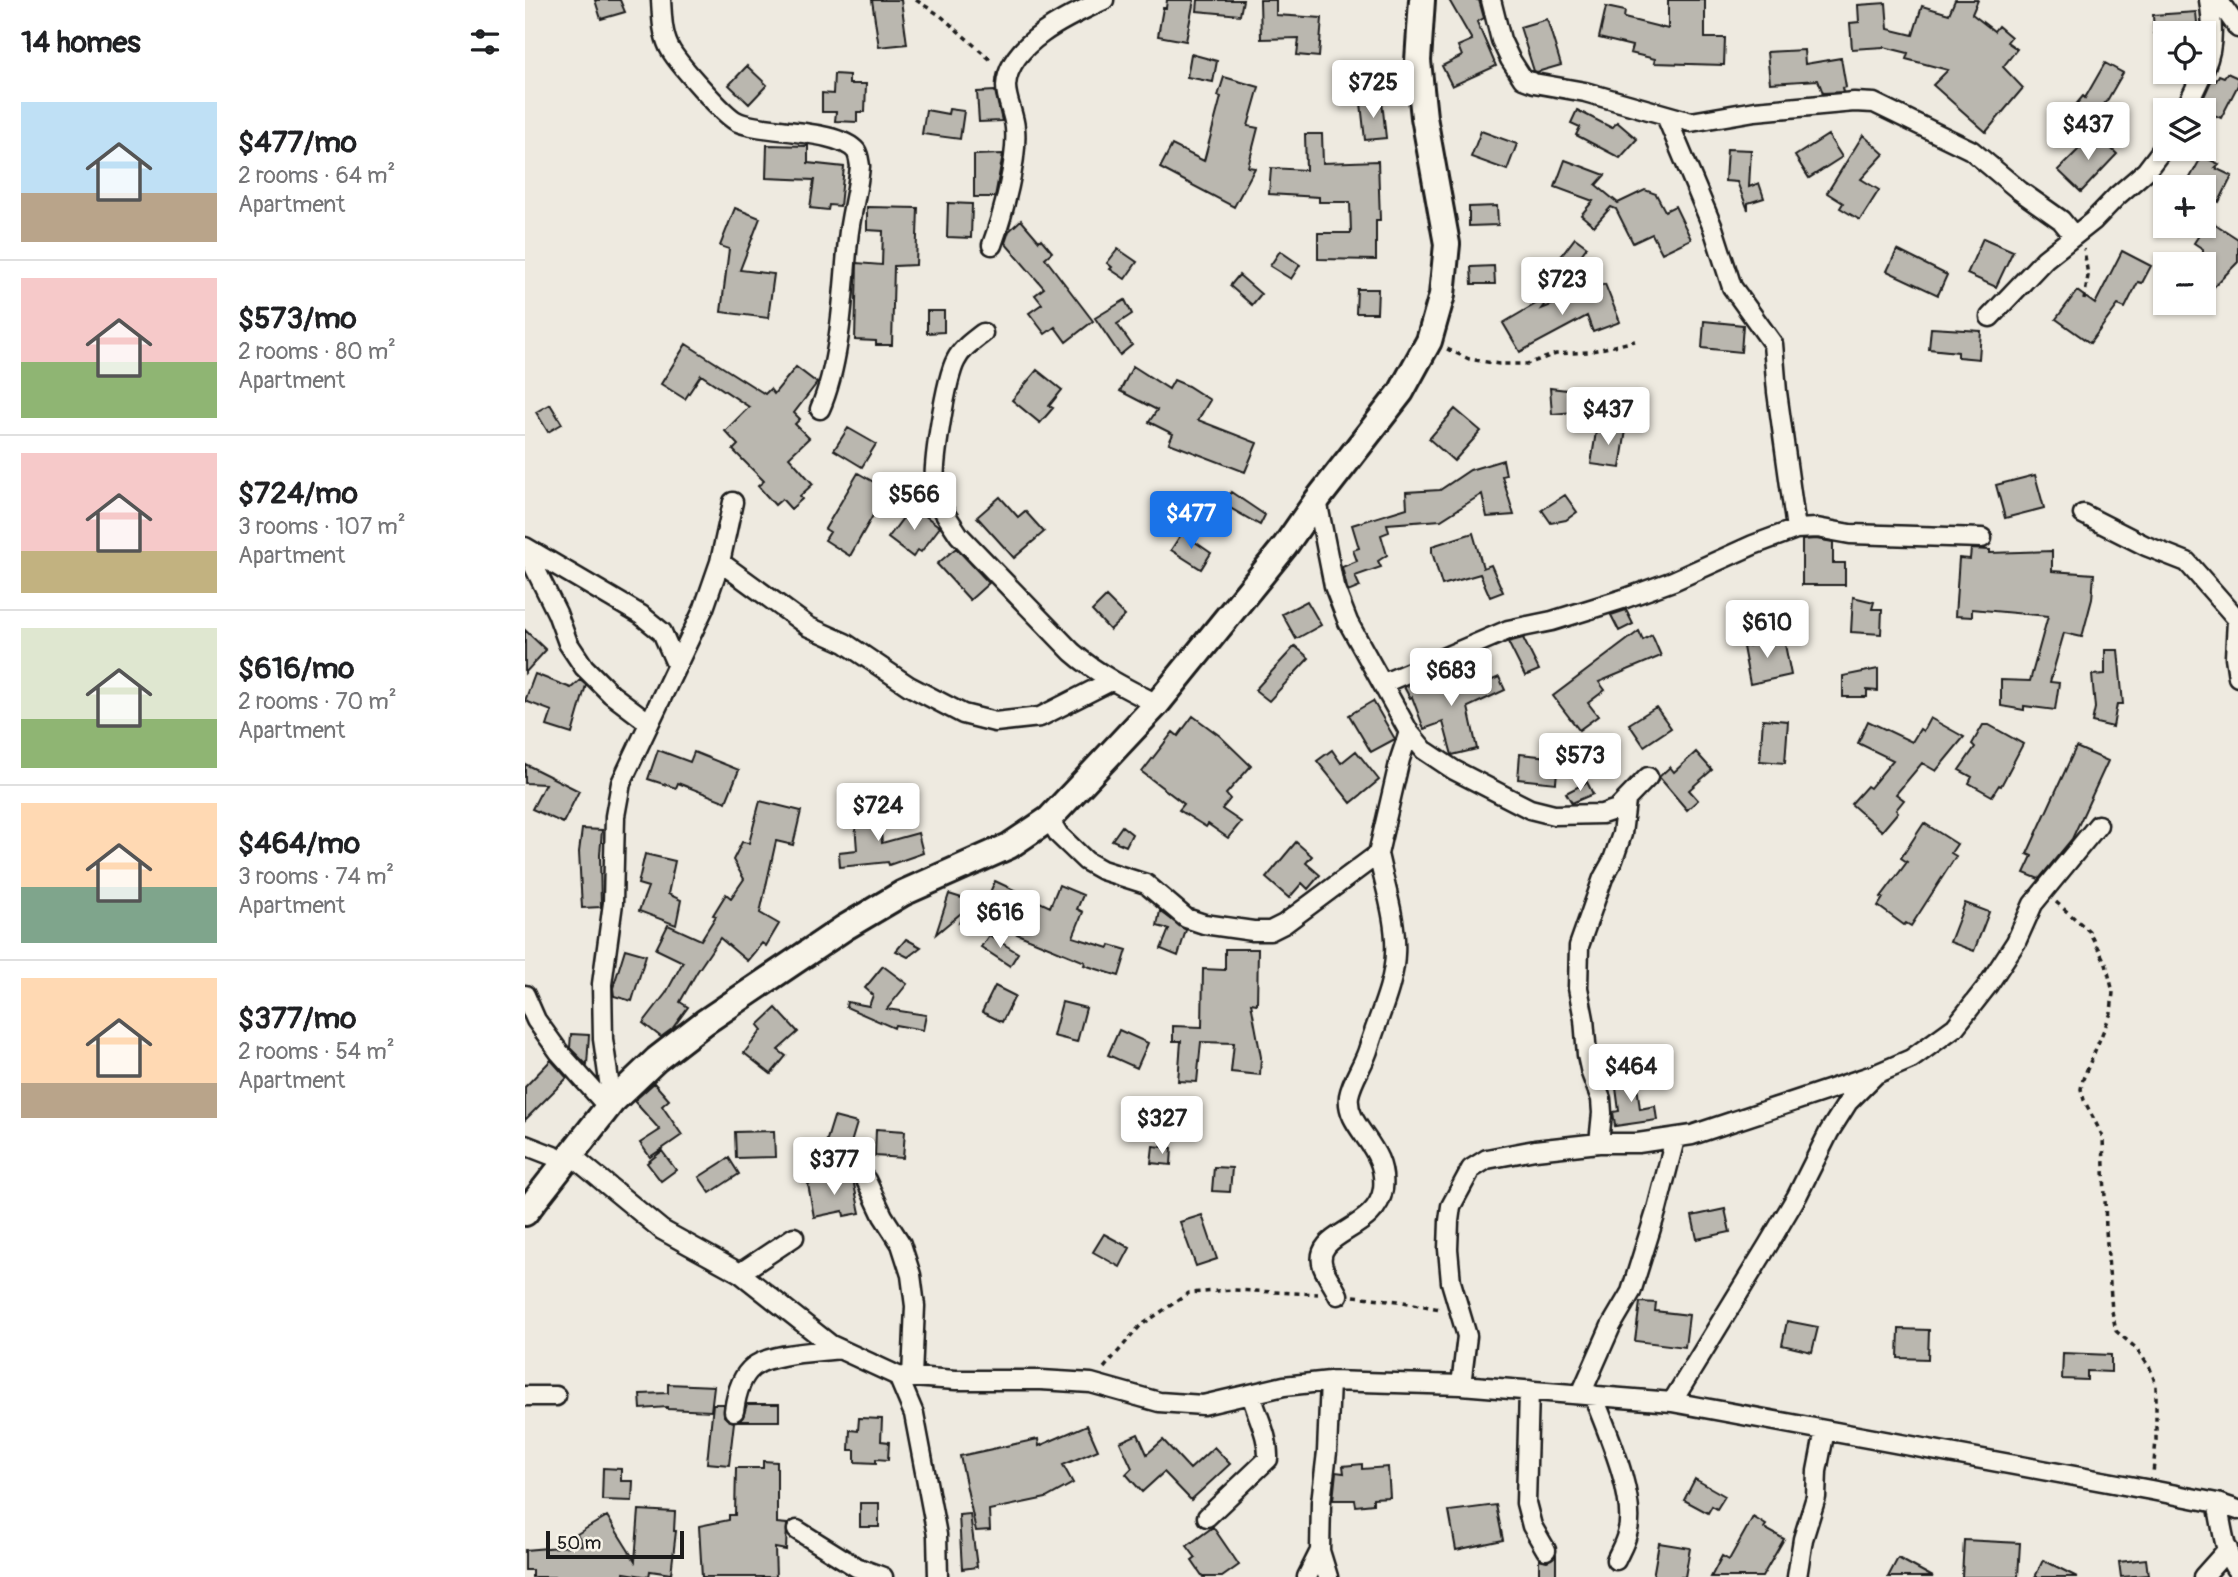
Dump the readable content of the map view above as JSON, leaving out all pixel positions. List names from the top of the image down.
{
  "scale_bar": "50 m",
  "page": {
    "heading": "14 homes",
    "map_buttons": ["+", "−"],
    "price": [
      "$725",
      "$437",
      "$723",
      "$437",
      "$566",
      "$477",
      "$610",
      "$683",
      "$573",
      "$724",
      "$616",
      "$464",
      "$327",
      "$377"
    ],
    "list": [
      {
        "name": "$477/mo",
        "note": "2 rooms · 64 m² · Apartment"
      },
      {
        "name": "$573/mo",
        "note": "2 rooms · 80 m² · Apartment"
      },
      {
        "name": "$724/mo",
        "note": "3 rooms · 107 m² · Apartment"
      },
      {
        "name": "$616/mo",
        "note": "2 rooms · 70 m² · Apartment"
      },
      {
        "name": "$464/mo",
        "note": "3 rooms · 74 m² · Apartment"
      },
      {
        "name": "$377/mo",
        "note": "2 rooms · 54 m² · Apartment"
      }
    ],
    "scale": "50 m"
  }
}
